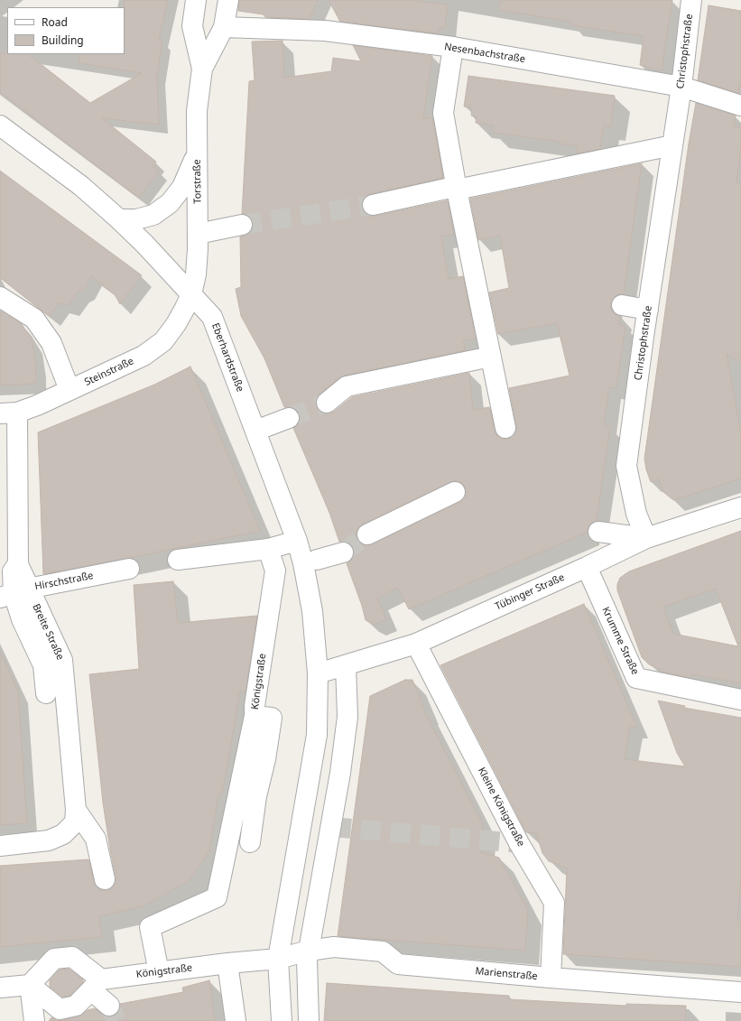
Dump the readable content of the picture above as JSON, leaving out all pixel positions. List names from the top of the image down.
{
  "streets": {
    "street": [
      "Christophstraße",
      "Nesenbachstraße",
      "Torstraße",
      "Eberhardstraße",
      "Steinstraße",
      "Hirschstraße",
      "Tübinger Straße",
      "Breite Straße",
      "Krumme Straße",
      "Königstraße",
      "Kleine Königstraße",
      "Marienstraße"
    ]
  },
  "crossings": [
    ["Christophstraße", "Nesenbachstraße"],
    ["Christophstraße", "Tübinger Straße"],
    ["Nesenbachstraße", "Torstraße"],
    ["Torstraße", "Eberhardstraße"],
    ["Torstraße", "Steinstraße"],
    ["Eberhardstraße", "Steinstraße"],
    ["Eberhardstraße", "Tübinger Straße"],
    ["Hirschstraße", "Breite Straße"],
    ["Tübinger Straße", "Krumme Straße"],
    ["Tübinger Straße", "Kleine Königstraße"],
    ["Königstraße", "Marienstraße"],
    ["Kleine Königstraße", "Marienstraße"]
  ],
  "legend": ["Road", "Building"]
}
